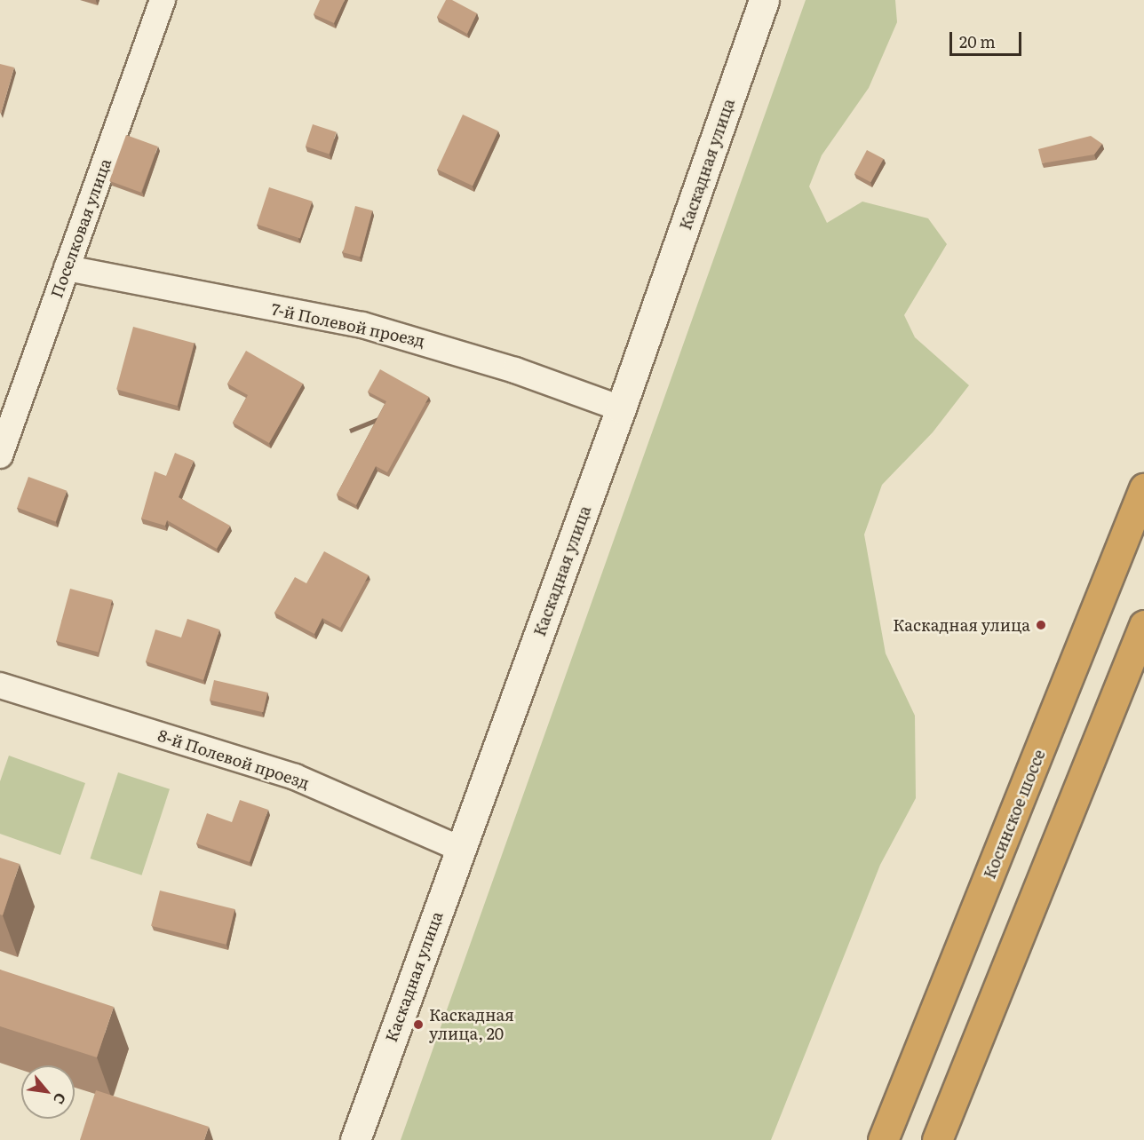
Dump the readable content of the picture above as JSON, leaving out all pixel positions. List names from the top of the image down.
{
  "streets": {
    "highway": ["Косинское шоссе"],
    "street": [
      "Каскадная улица",
      "Поселковая улица",
      "7-й Полевой проезд",
      "8-й Полевой проезд"
    ]
  },
  "crossings": [
    ["Каскадная улица", "7-й Полевой проезд"],
    ["Каскадная улица", "8-й Полевой проезд"],
    ["Поселковая улица", "7-й Полевой проезд"]
  ],
  "places": ["Каскадная улица", "Каскадная улица, 20"],
  "scale_bar": "20 m",
  "north": "bottom right"
}
